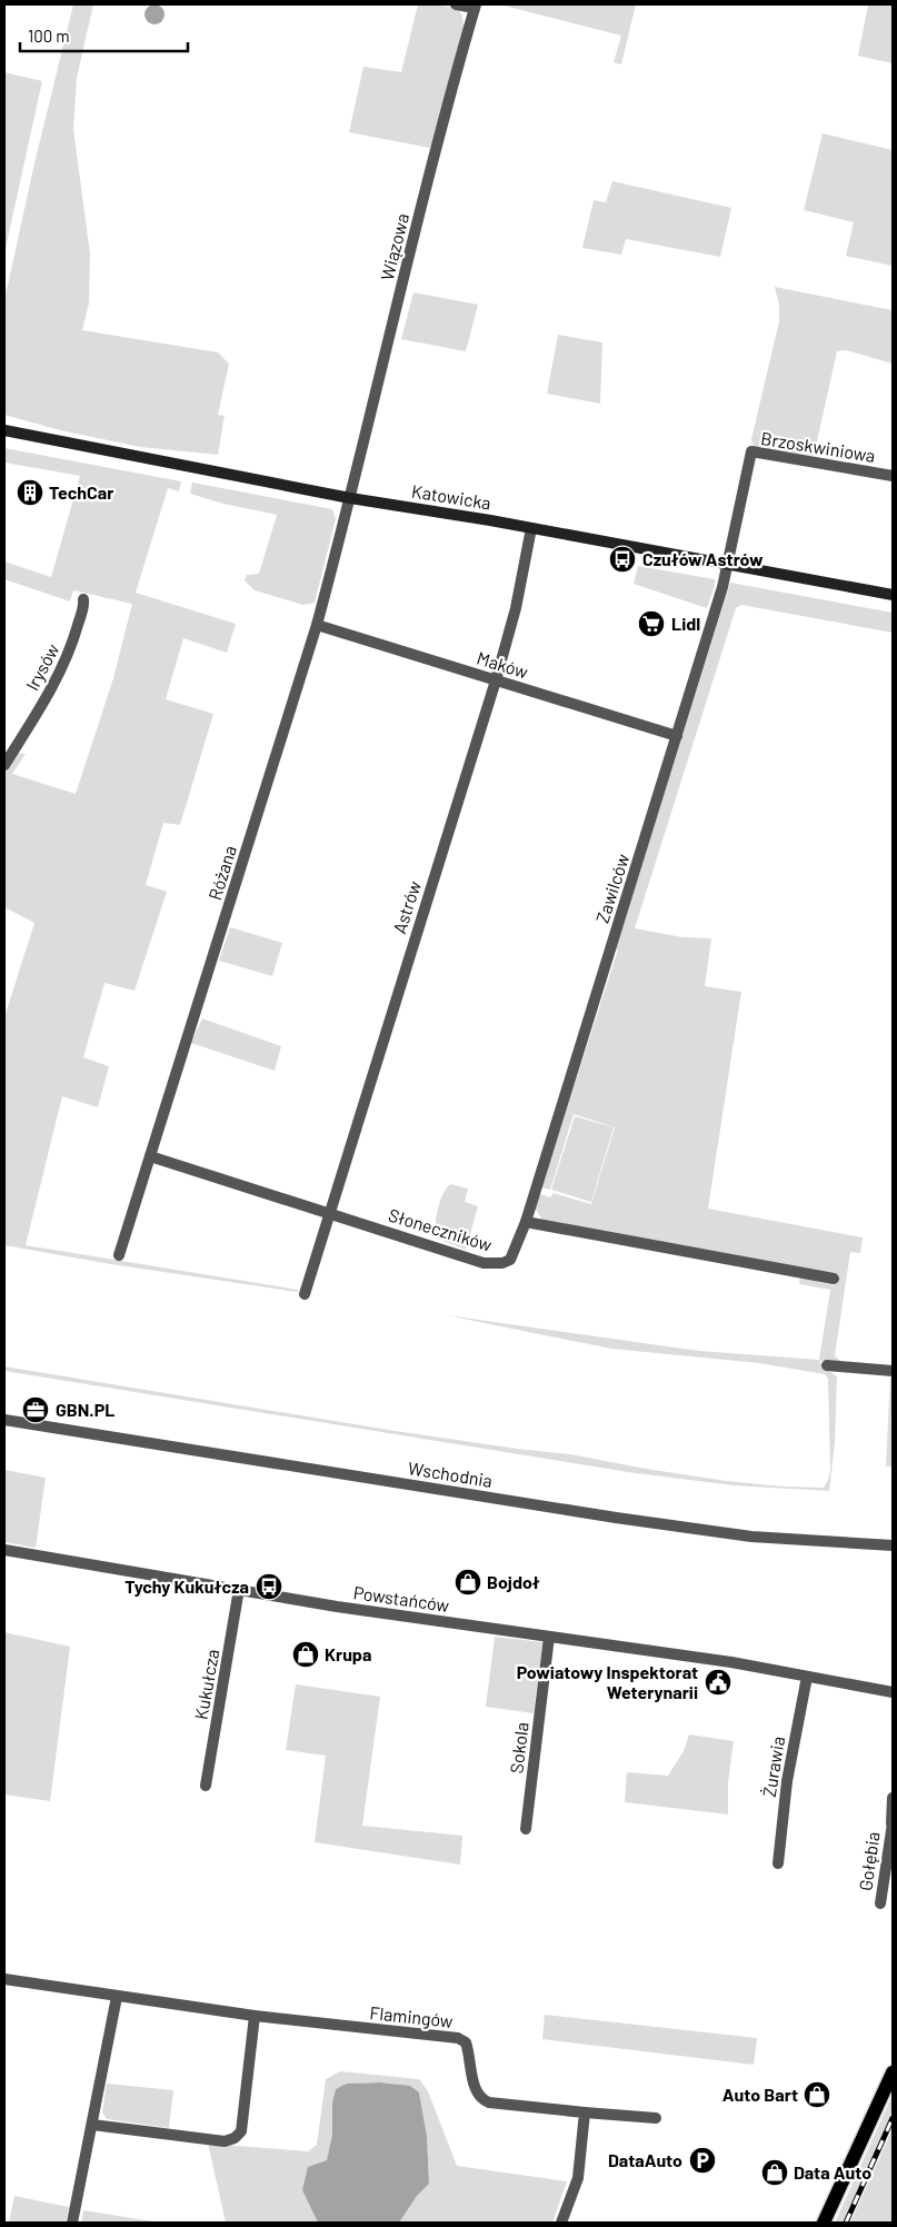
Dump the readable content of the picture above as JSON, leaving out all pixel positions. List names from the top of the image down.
{
  "streets": {
    "main road": ["Katowicka"],
    "street": [
      "Wiązowa",
      "Brzoskwiniowa",
      "Maków",
      "Irysów",
      "Różana",
      "Zawilców",
      "Astrów",
      "Słoneczników",
      "Wschodnia",
      "Powstańców",
      "Kukułcza",
      "Sokola",
      "Żurawia",
      "Gołębia",
      "Flamingów"
    ]
  },
  "crossings": [
    ["Wiązowa", "Katowicka"],
    ["Wiązowa", "Różana"],
    ["Brzoskwiniowa", "Katowicka"],
    ["Brzoskwiniowa", "Zawilców"],
    ["Katowicka", "Różana"],
    ["Katowicka", "Zawilców"],
    ["Katowicka", "Astrów"],
    ["Maków", "Różana"],
    ["Maków", "Zawilców"],
    ["Maków", "Astrów"],
    ["Różana", "Słoneczników"],
    ["Zawilców", "Słoneczników"],
    ["Astrów", "Słoneczników"],
    ["Powstańców", "Kukułcza"],
    ["Powstańców", "Sokola"],
    ["Powstańców", "Żurawia"]
  ],
  "places": {
    "building": ["TechCar"],
    "bus stop": ["Czułów Astrów", "Tychy Kukułcza"],
    "supermarket": ["Lidl"],
    "office": ["GBN.PL"],
    "shop": [
      "Bojdoł",
      "Krupa",
      "Auto Bart",
      "Data Auto"
    ],
    "public building": ["Powiatowy Inspektorat Weterynarii"],
    "parking": ["DataAuto"]
  },
  "scale_bar": "100 m"
}
